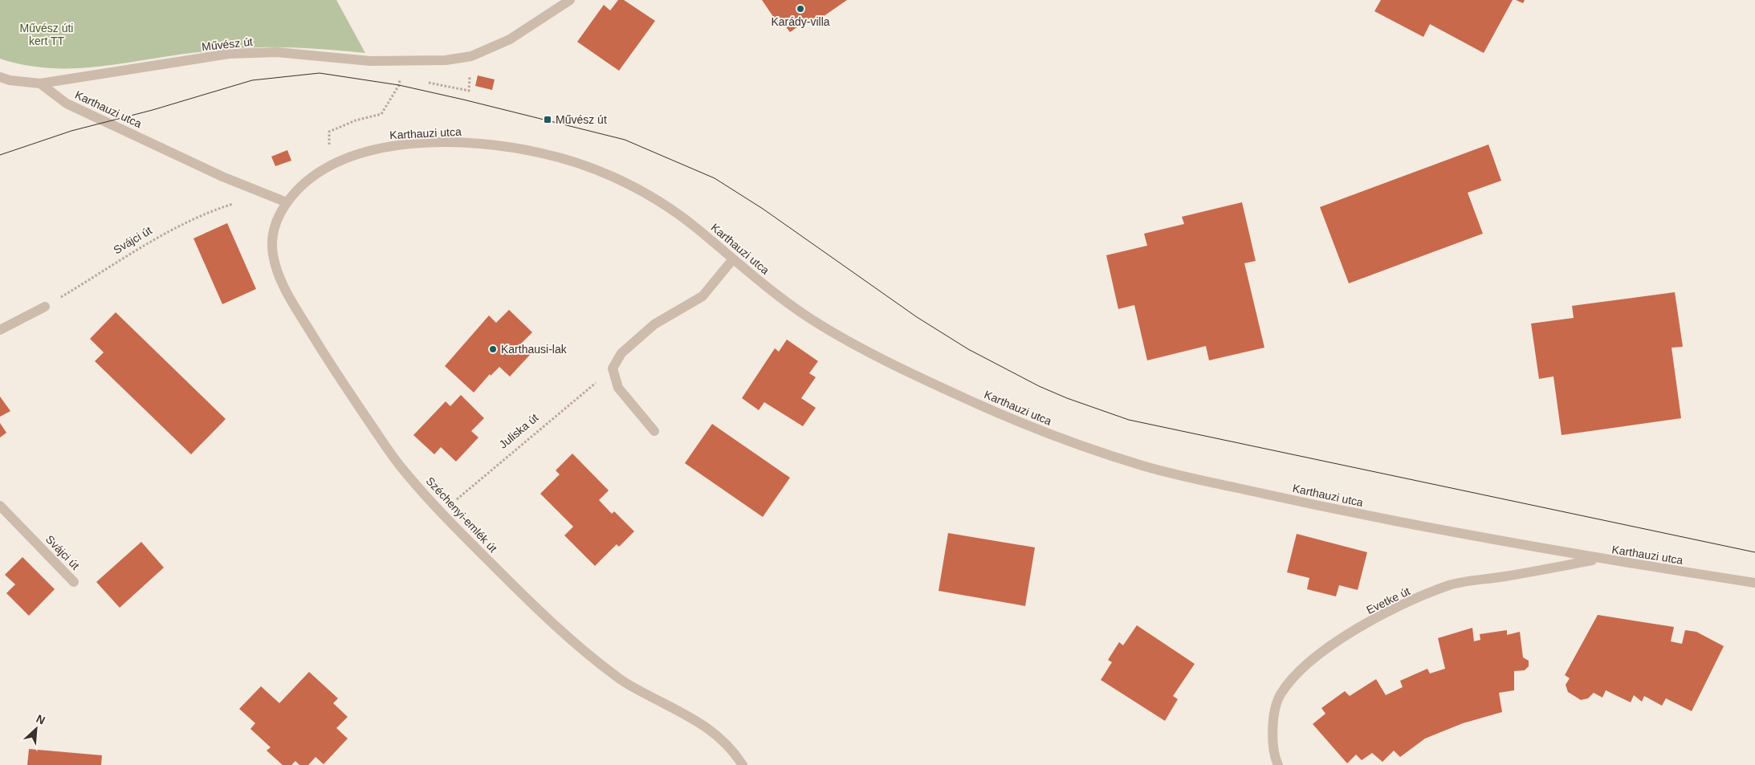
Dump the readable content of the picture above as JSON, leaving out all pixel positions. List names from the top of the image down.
{
  "streets": {
    "street": [
      "Művész út",
      "Karthauzi utca",
      "Svájci út",
      "Széchenyi-emlék út",
      "Evetke út"
    ],
    "path": ["Juliska út"]
  },
  "crossings": [
    ["Művész út", "Karthauzi utca"],
    ["Karthauzi utca", "Széchenyi-emlék út"],
    ["Karthauzi utca", "Evetke út"],
    ["Juliska út", "Széchenyi-emlék út"]
  ],
  "parks": ["Művész úti kert TT"],
  "places": {
    "other": ["Karády-villa", "Karthausi-lak"],
    "transit": ["Művész út"]
  },
  "north": "top right"
}
